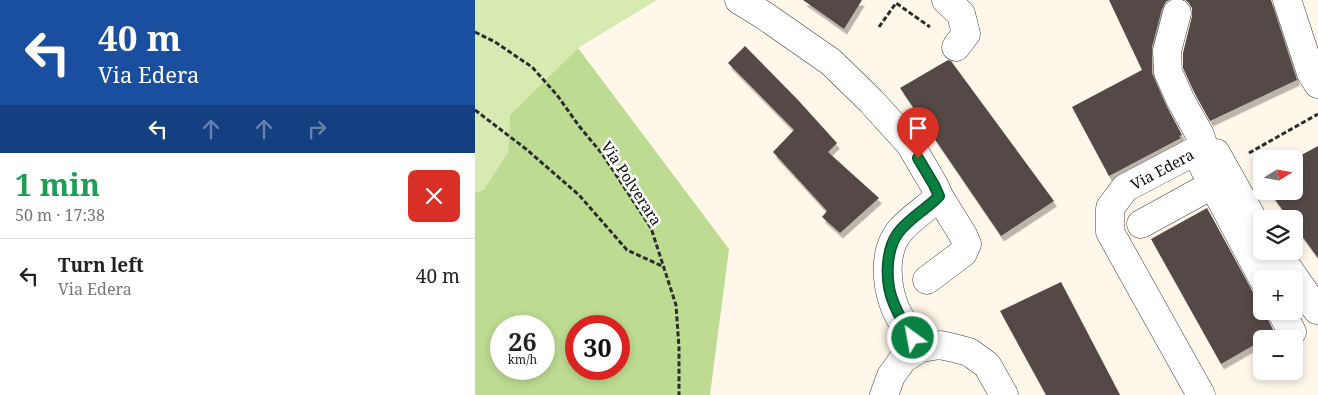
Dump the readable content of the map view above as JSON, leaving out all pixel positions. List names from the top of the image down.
{
  "streets": {
    "street": ["Via Edera"],
    "path": ["Via Polverara"]
  },
  "north": "right",
  "page": {
    "turn": ["40 m", "Via Edera"],
    "map_buttons": ["+", "−"],
    "heading": ["1 min", "50 m · 17:38"],
    "list": [
      {
        "name": "Turn left",
        "note": "Via Edera",
        "value": "40 m"
      }
    ],
    "speed": "26 km/h",
    "limit": "30"
  }
}
